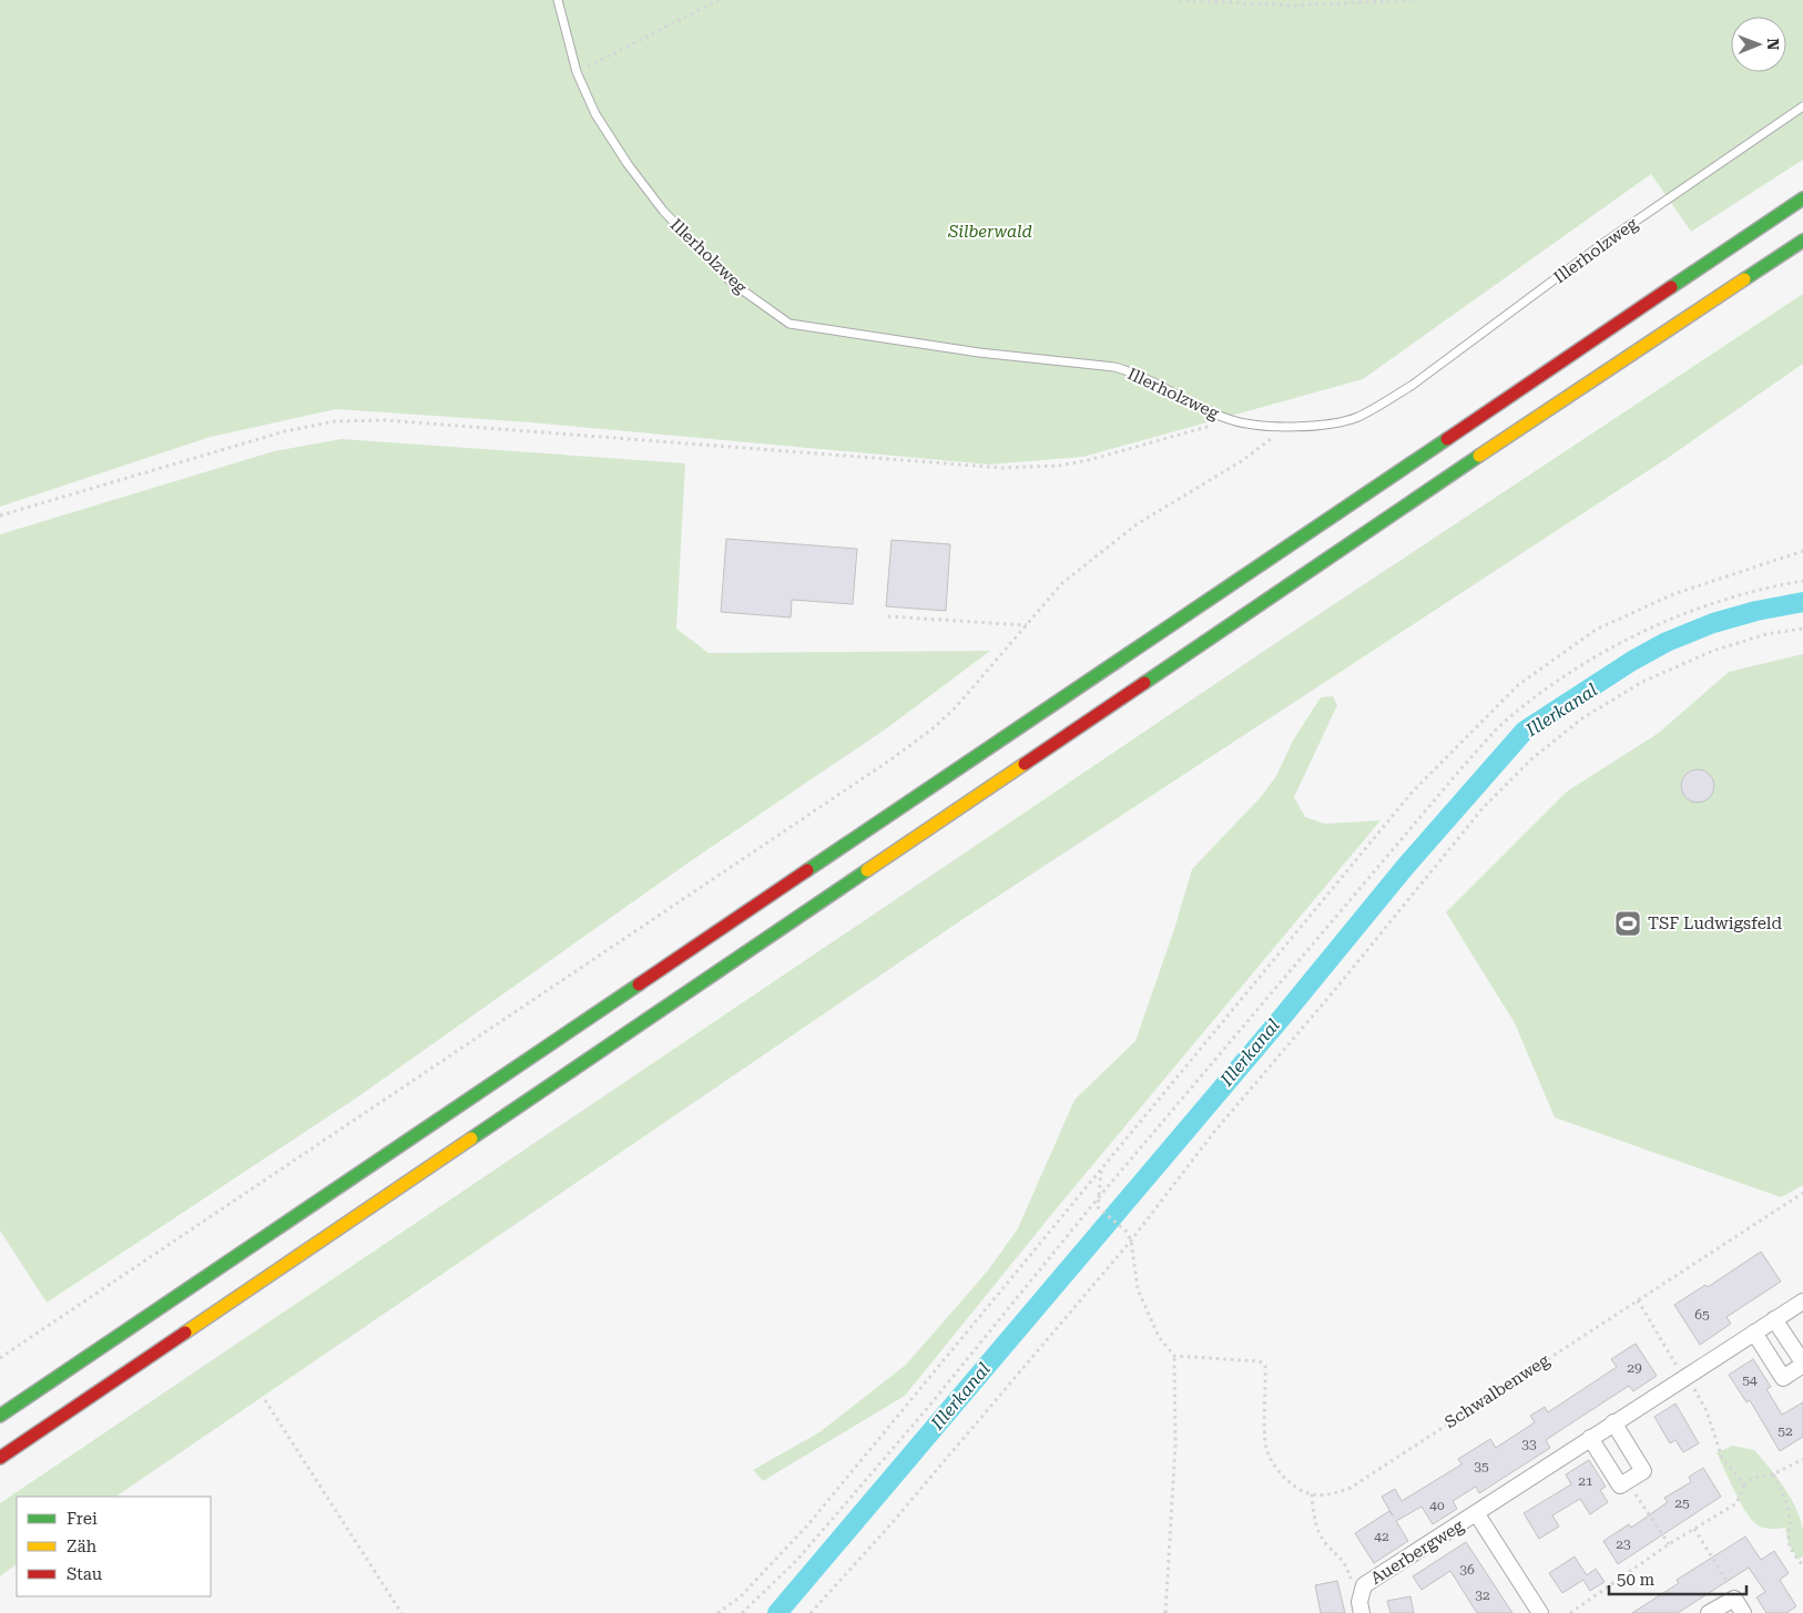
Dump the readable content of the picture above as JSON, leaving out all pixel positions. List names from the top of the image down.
{
  "streets": {
    "street": ["Auerbergweg"],
    "lane": ["Illerholzweg"],
    "path": ["Schwalbenweg"]
  },
  "water": ["Illerkanal"],
  "parks": ["Silberwald"],
  "places": {
    "sports": ["TSF Ludwigsfeld"]
  },
  "house_numbers": [
    "65",
    "29",
    "54",
    "52",
    "33",
    "35",
    "21",
    "25",
    "40",
    "42",
    "23",
    "36",
    "32"
  ],
  "legend": ["Frei", "Zäh", "Stau"],
  "scale_bar": "50 m",
  "north": "right"
}
